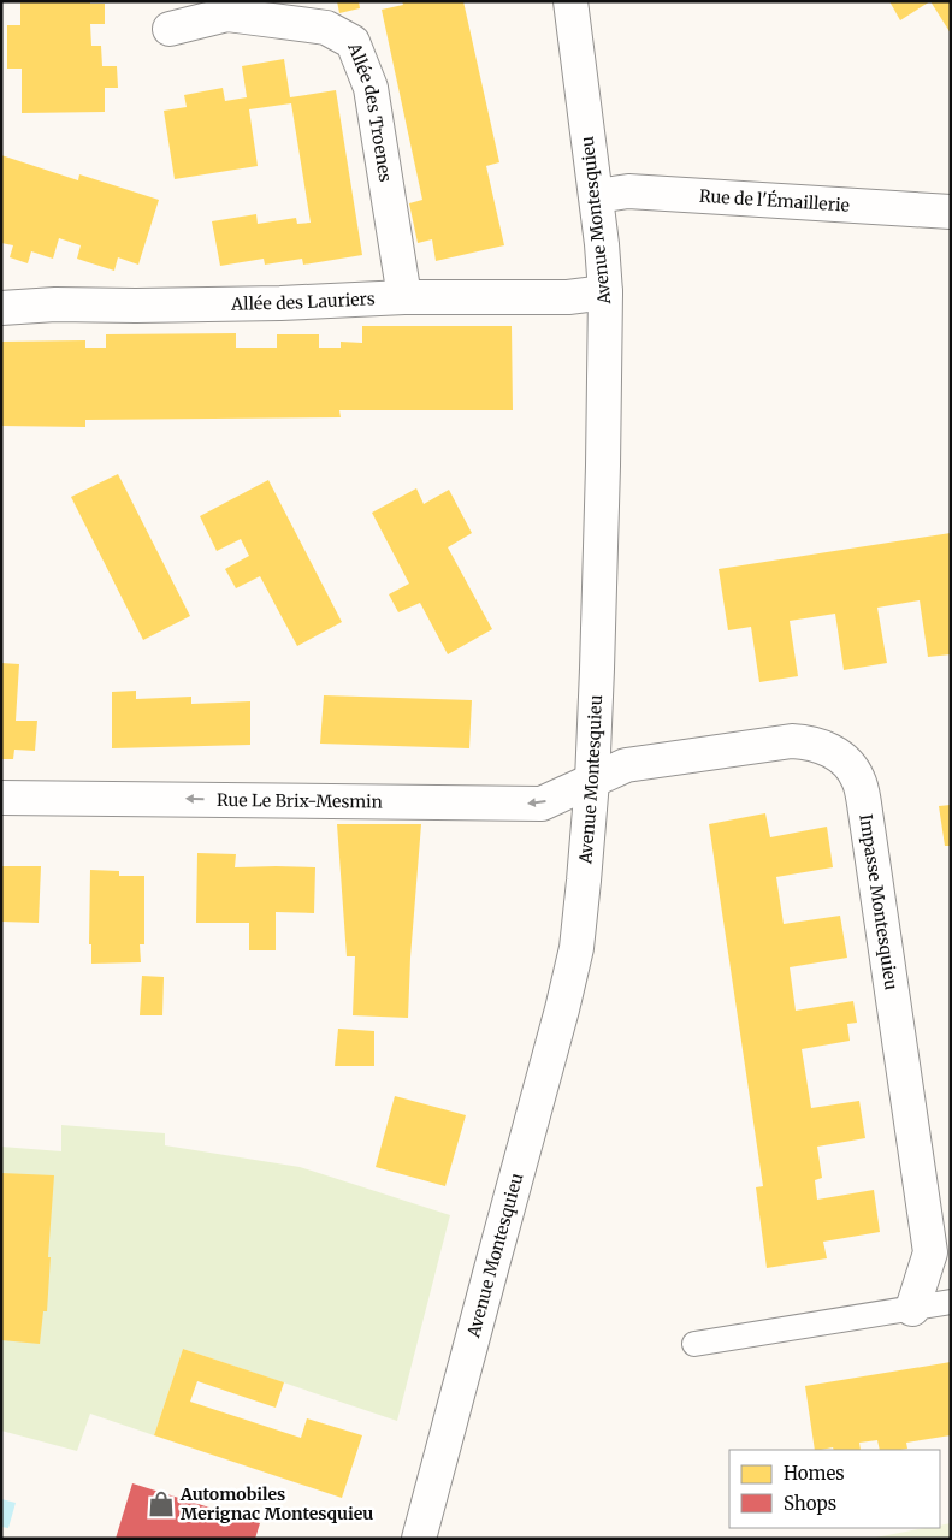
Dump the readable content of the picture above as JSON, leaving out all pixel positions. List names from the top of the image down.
{
  "streets": {
    "street": [
      "Allée des Troenes",
      "Rue de l'Émaillerie",
      "Avenue Montesquieu",
      "Allée des Lauriers",
      "Rue Le Brix-Mesmin",
      "Impasse Montesquieu"
    ]
  },
  "crossings": [
    ["Allée des Troenes", "Allée des Lauriers"],
    ["Rue de l'Émaillerie", "Avenue Montesquieu"],
    ["Avenue Montesquieu", "Allée des Lauriers"],
    ["Avenue Montesquieu", "Rue Le Brix-Mesmin"],
    ["Avenue Montesquieu", "Impasse Montesquieu"],
    ["Rue Le Brix-Mesmin", "Impasse Montesquieu"]
  ],
  "one_way": ["Rue Le Brix-Mesmin"],
  "places": {
    "shop": ["Automobiles Merignac Montesquieu"]
  },
  "legend": ["Homes", "Shops"]
}
